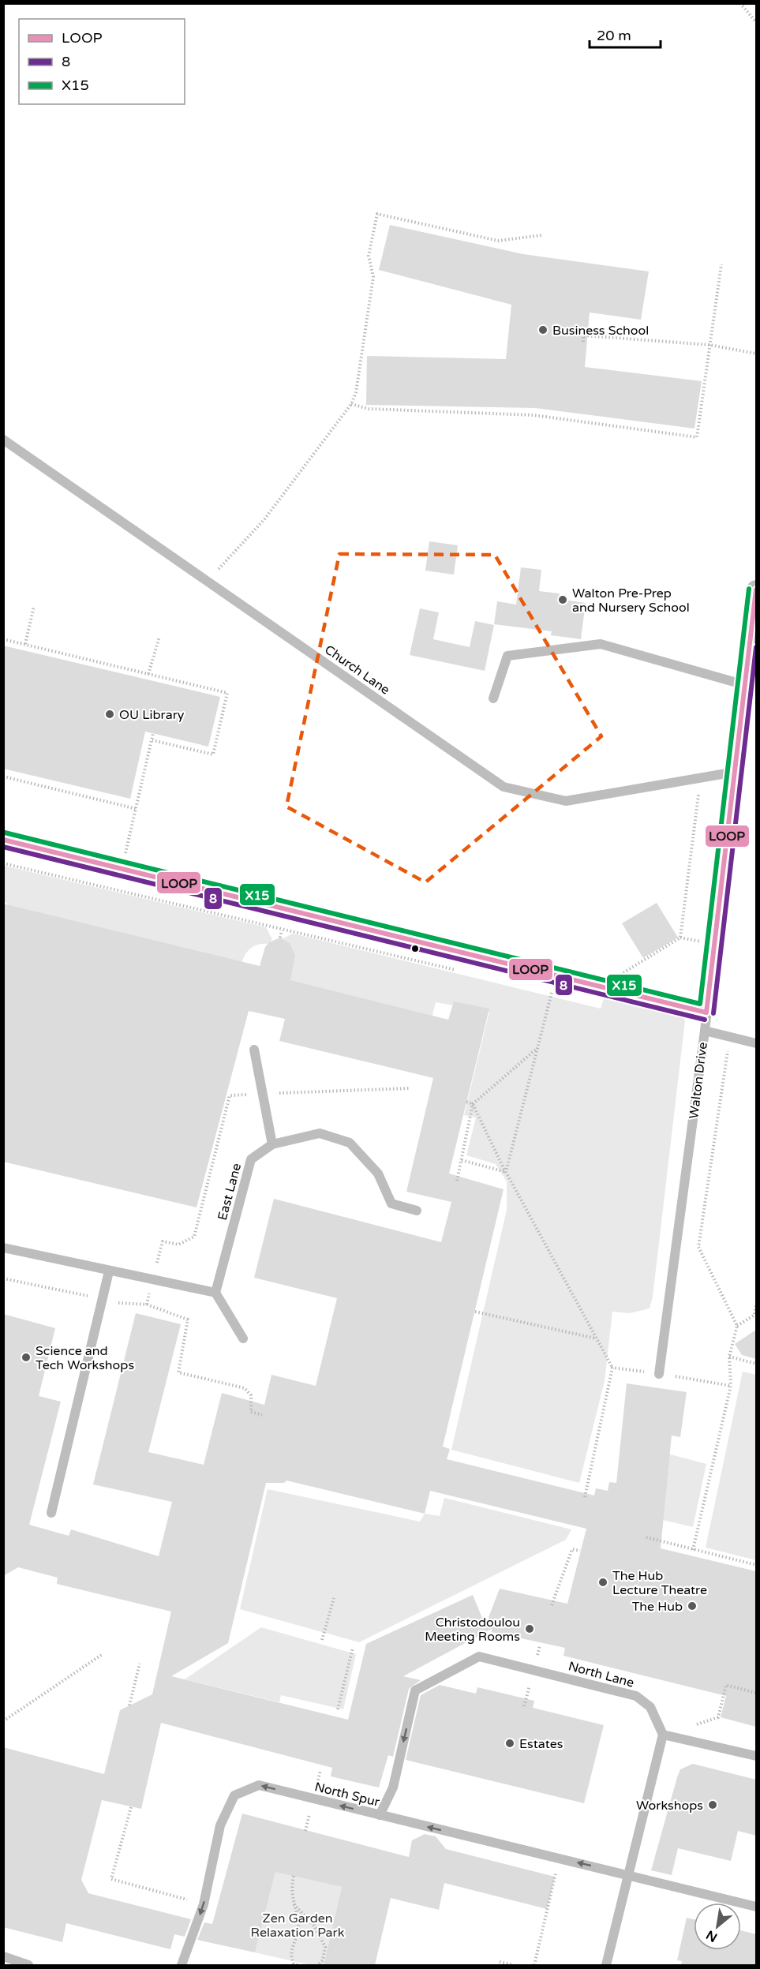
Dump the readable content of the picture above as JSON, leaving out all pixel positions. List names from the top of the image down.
{
  "streets": {
    "street": ["Walton Drive"],
    "lane": [
      "Church Lane",
      "East Lane",
      "North Lane",
      "North Spur"
    ]
  },
  "crossings": [
    ["Church Lane", "Walton Drive"],
    ["North Lane", "North Spur"]
  ],
  "parks": ["Zen Garden Relaxation Park"],
  "places": [
    "Business School",
    "Walton Pre-Prep and Nursery School",
    "OU Library",
    "Science and Tech Workshops",
    "The Hub Lecture Theatre",
    "The Hub",
    "Christodoulou Meeting Rooms",
    "Estates",
    "Workshops"
  ],
  "lines": ["transit line X15", "transit line LOOP", "transit line 8"],
  "legend": ["LOOP", "8", "X15"],
  "scale_bar": "20 m",
  "north": "bottom left"
}
